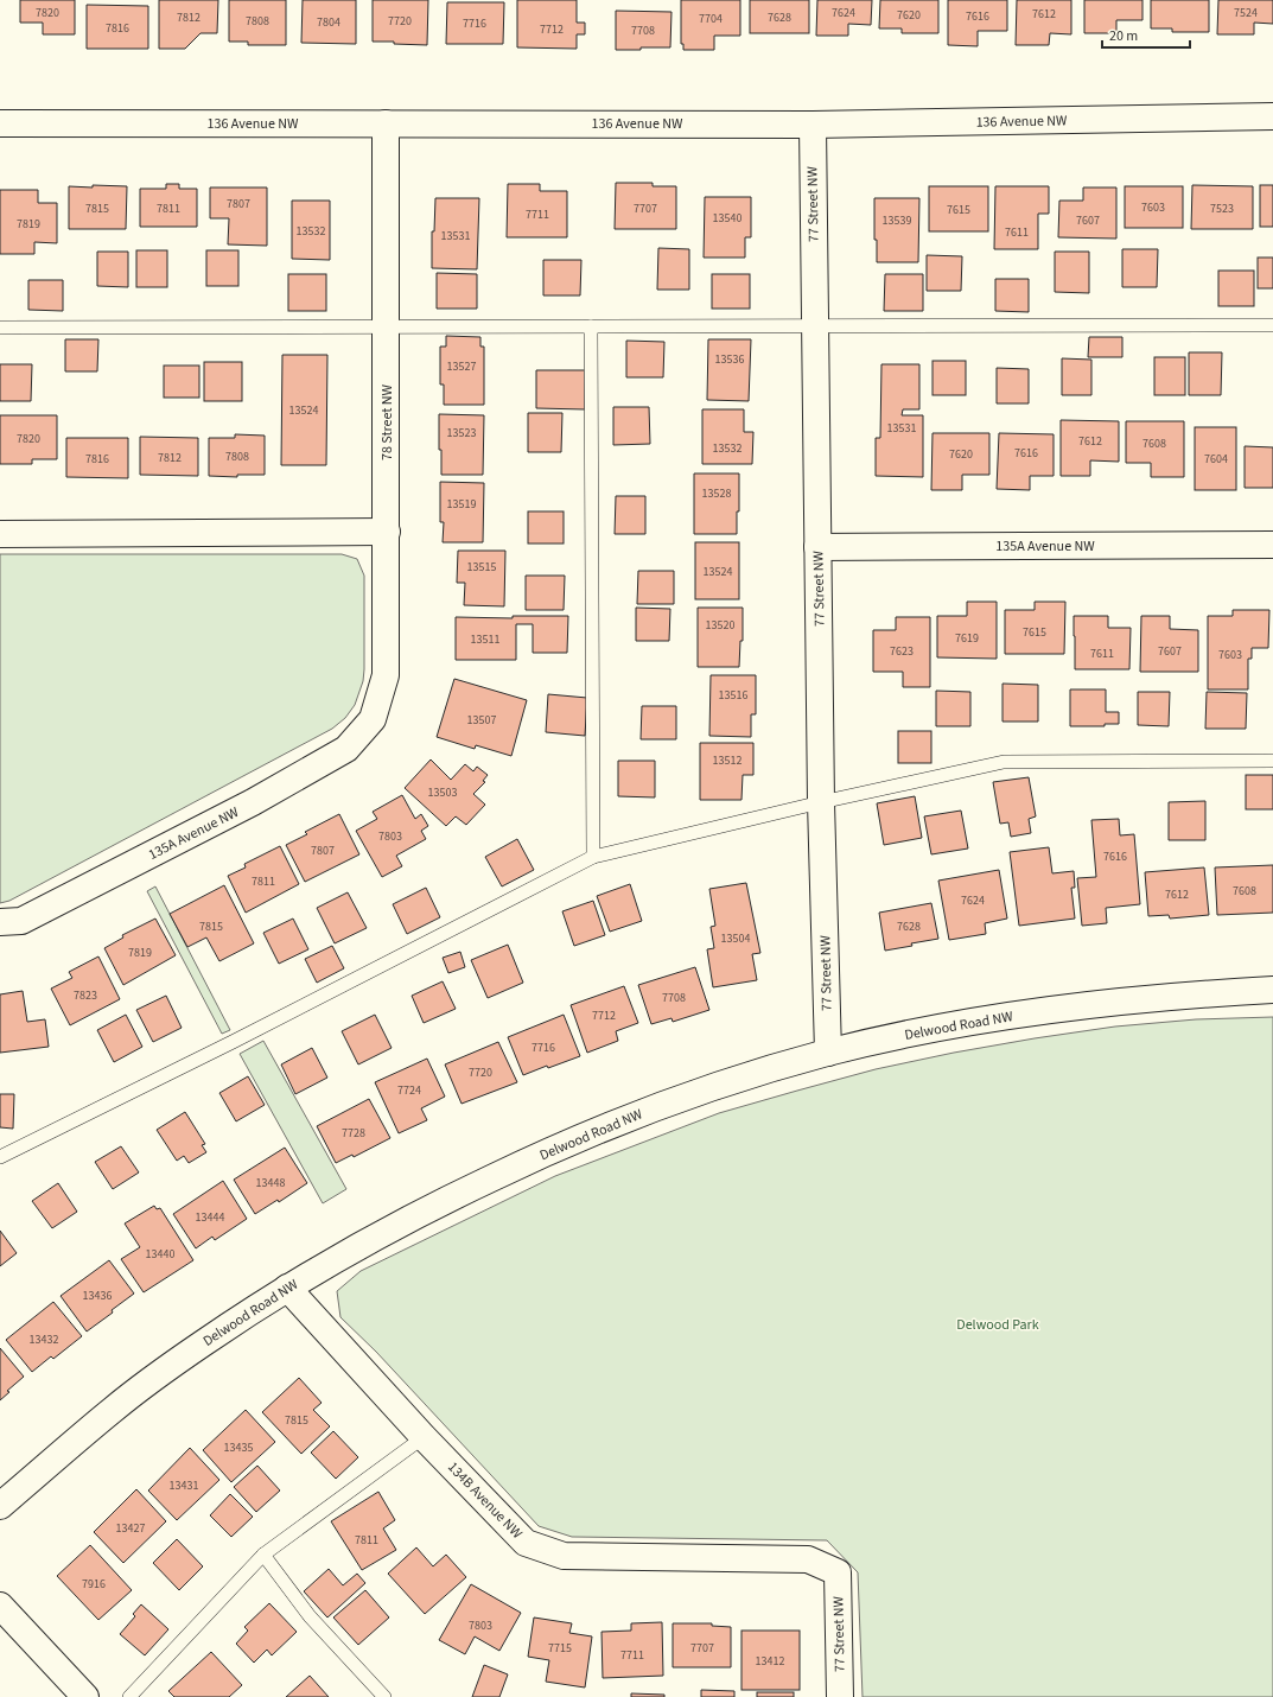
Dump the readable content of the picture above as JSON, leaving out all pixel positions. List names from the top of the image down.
{
  "streets": {
    "street": [
      "136 Avenue NW",
      "77 Street NW",
      "78 Street NW",
      "135A Avenue NW",
      "Delwood Road NW",
      "134B Avenue NW"
    ]
  },
  "crossings": [
    ["136 Avenue NW", "77 Street NW"],
    ["136 Avenue NW", "78 Street NW"],
    ["77 Street NW", "135A Avenue NW"],
    ["77 Street NW", "Delwood Road NW"],
    ["77 Street NW", "134B Avenue NW"],
    ["78 Street NW", "135A Avenue NW"],
    ["Delwood Road NW", "134B Avenue NW"]
  ],
  "parks": ["Delwood Park"],
  "house_numbers": [
    "7820",
    "7624",
    "7524",
    "7612",
    "7620",
    "7616",
    "7812",
    "7628",
    "7704",
    "7808",
    "7720",
    "7804",
    "7716",
    "7816",
    "7712",
    "7708",
    "7807",
    "7603",
    "7815",
    "7811",
    "7707",
    "7523",
    "7615",
    "7711",
    "13540",
    "13539",
    "7607",
    "7819",
    "13532",
    "7611",
    "13531",
    "13536",
    "13527",
    "13524",
    "13531",
    "13523",
    "7820",
    "7612",
    "7608",
    "13532",
    "7616",
    "7620",
    "7808",
    "7812",
    "7816",
    "7604",
    "13528",
    "13519",
    "13515",
    "13524",
    "13520",
    "7615",
    "7619",
    "13511",
    "7623",
    "7607",
    "7611",
    "7603",
    "13516",
    "13507",
    "13512",
    "13503",
    "7803",
    "7807",
    "7616",
    "7811",
    "7608",
    "7612",
    "7624",
    "7815",
    "7628",
    "13504",
    "7819",
    "7823",
    "7708",
    "7712",
    "7716",
    "7720",
    "7724",
    "7728",
    "13448",
    "13444",
    "13440",
    "13436",
    "13432",
    "7815",
    "13435",
    "13431",
    "13427",
    "7811",
    "7916",
    "7803",
    "7715",
    "7707",
    "7711",
    "13412"
  ],
  "scale_bar": "20 m"
}
